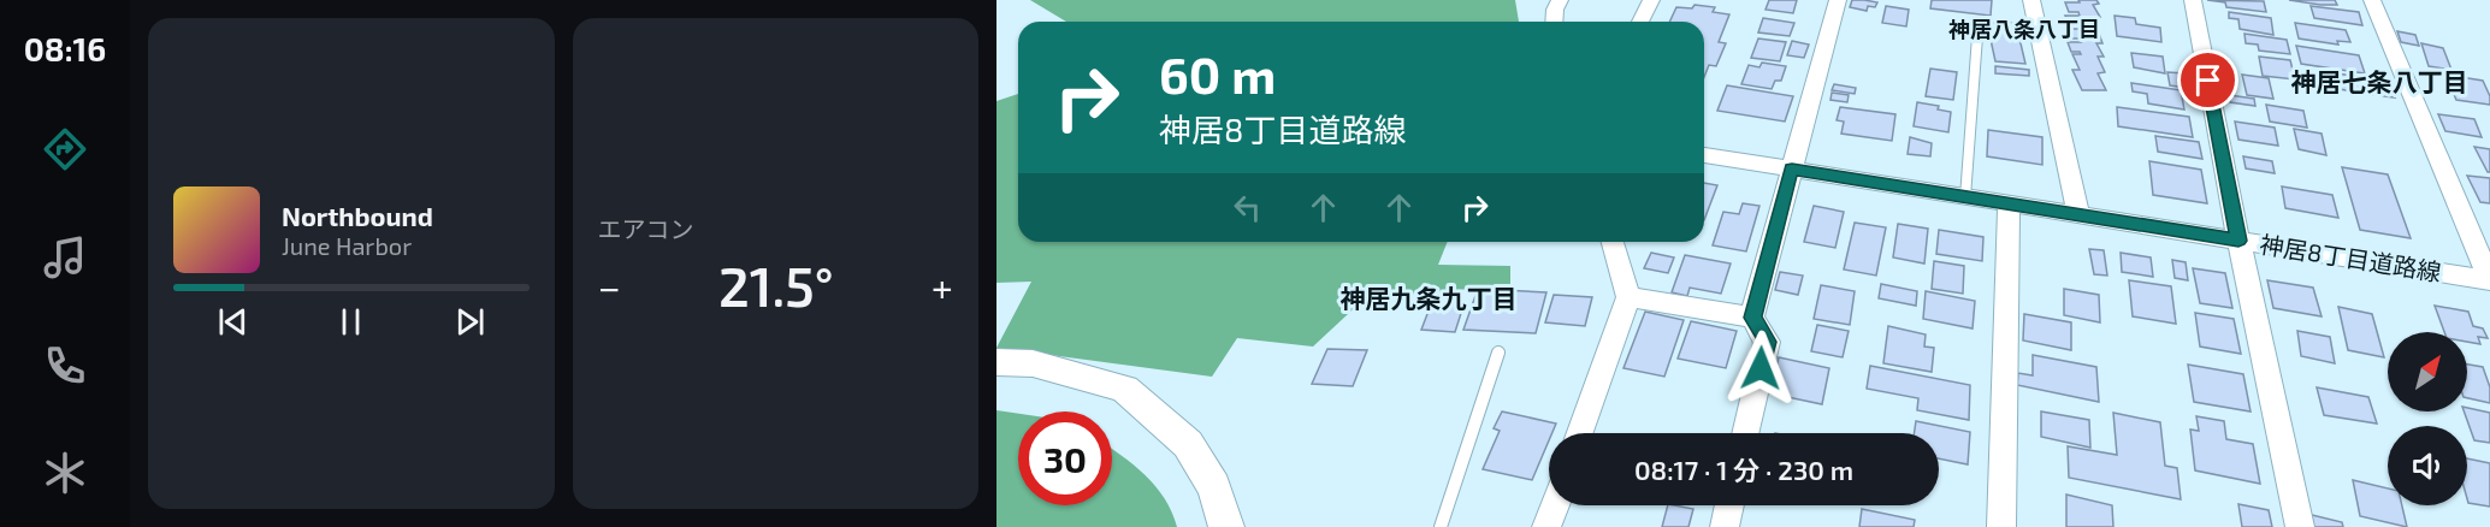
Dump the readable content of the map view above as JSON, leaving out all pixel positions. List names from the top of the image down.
{
  "streets": {
    "street": ["神居8丁目道路線"]
  },
  "districts": ["神居八条八丁目", "神居七条八丁目", "神居九条九丁目"],
  "north": "top right",
  "page": {
    "tabs": "08:16",
    "tile": "エアコン",
    "turn": ["60 m", "神居8丁目道路線"],
    "song": ["Northbound", "June Harbor"],
    "heat": ["−", "21.5°", "+"],
    "limit": "30",
    "trip": "08:17 · 1 分 · 230 m"
  }
}
